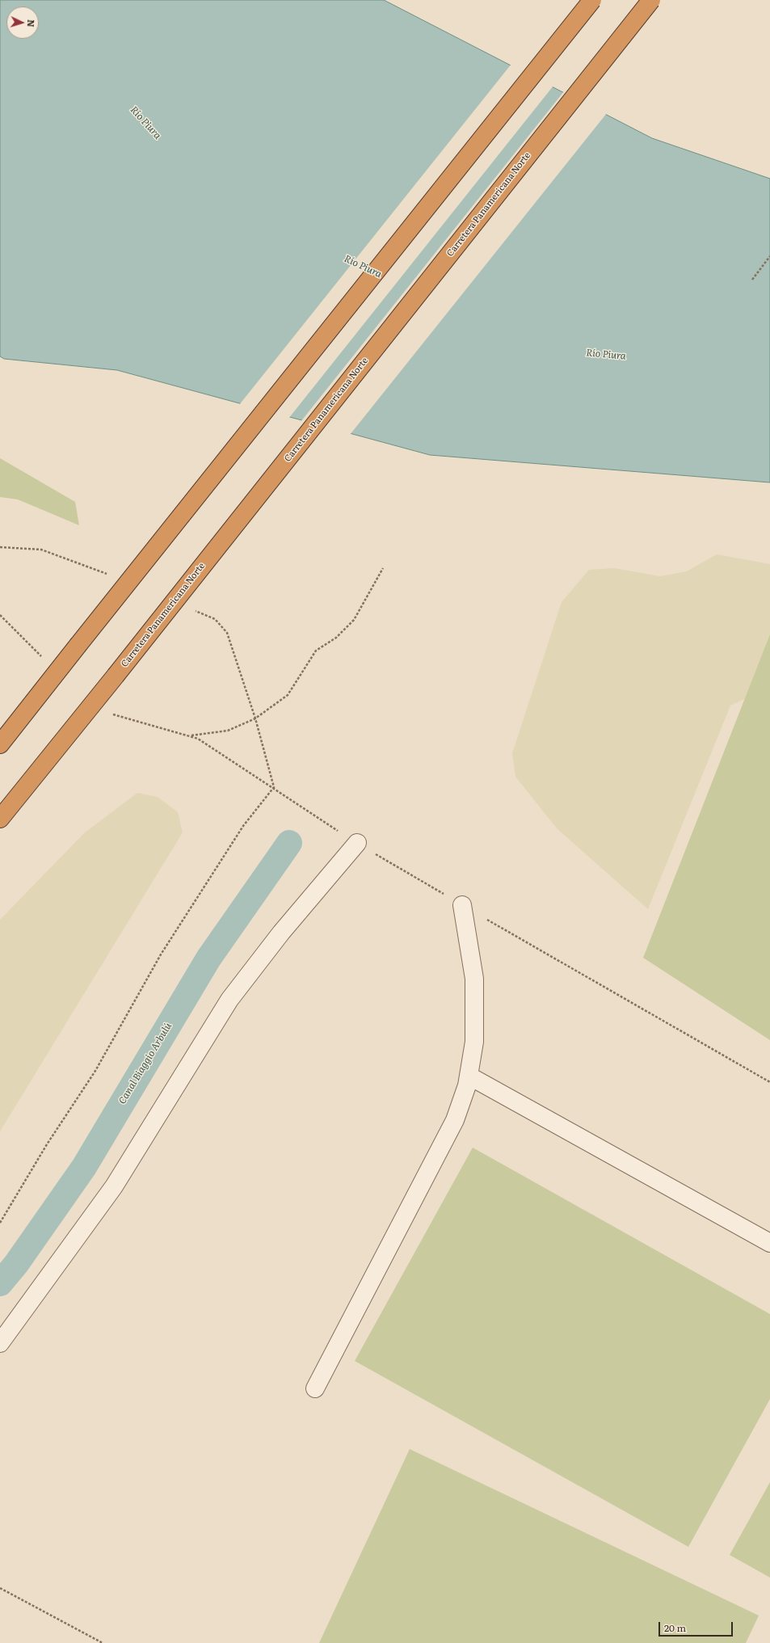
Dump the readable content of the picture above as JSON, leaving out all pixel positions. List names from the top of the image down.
{
  "streets": {
    "highway": ["Carretera Panamericana Norte"]
  },
  "water": ["Río Piura", "Canal Biaggio Arbulú"],
  "scale_bar": "20 m",
  "north": "right"
}
